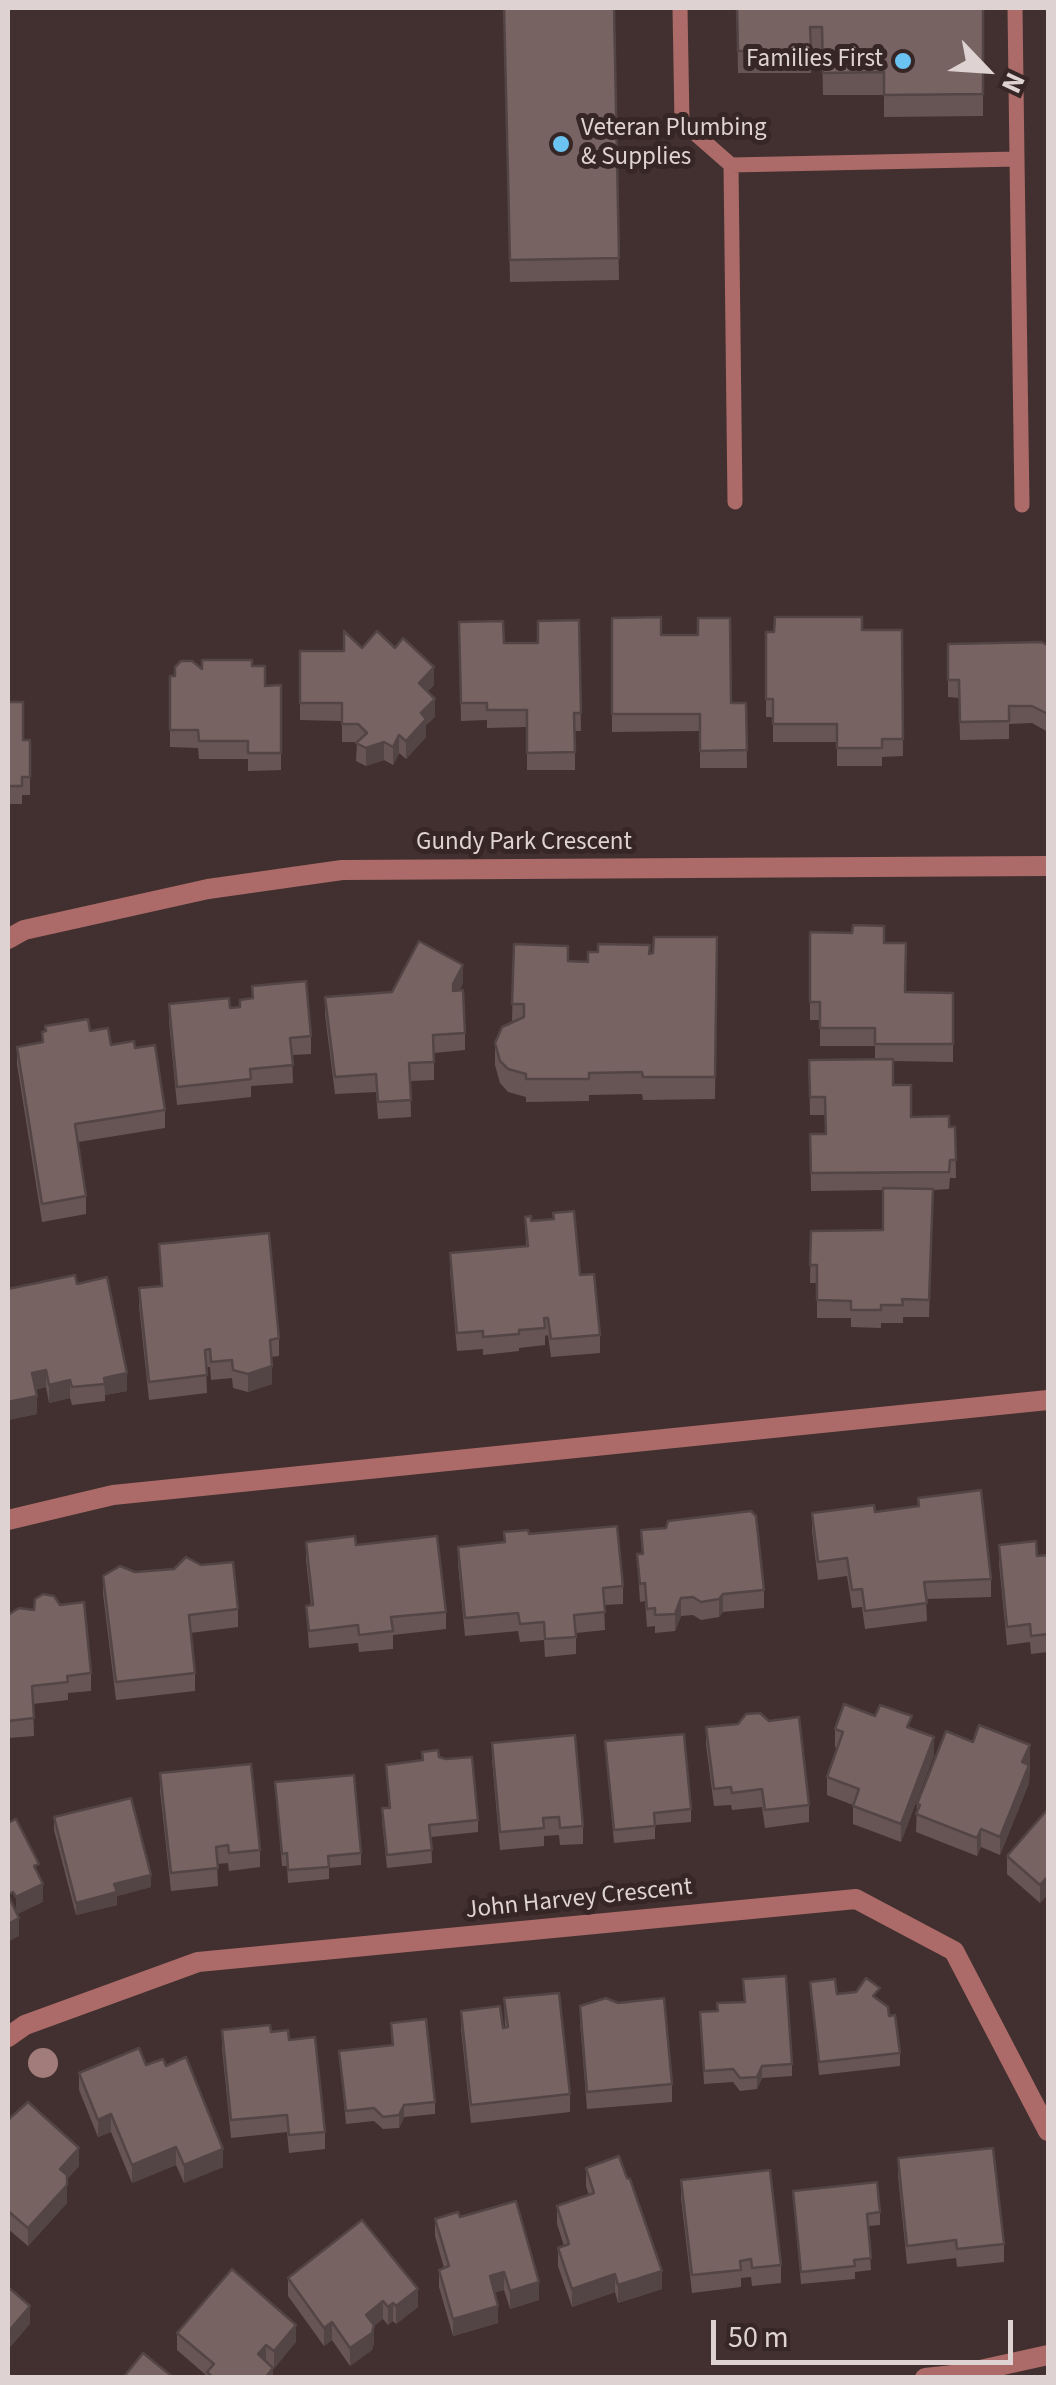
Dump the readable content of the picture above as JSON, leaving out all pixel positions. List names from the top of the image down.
{
  "streets": {
    "street": ["Gundy Park Crescent", "John Harvey Crescent"]
  },
  "places": ["Families First", "Veteran Plumbing & Supplies"],
  "scale_bar": "50 m",
  "north": "bottom right"
}
